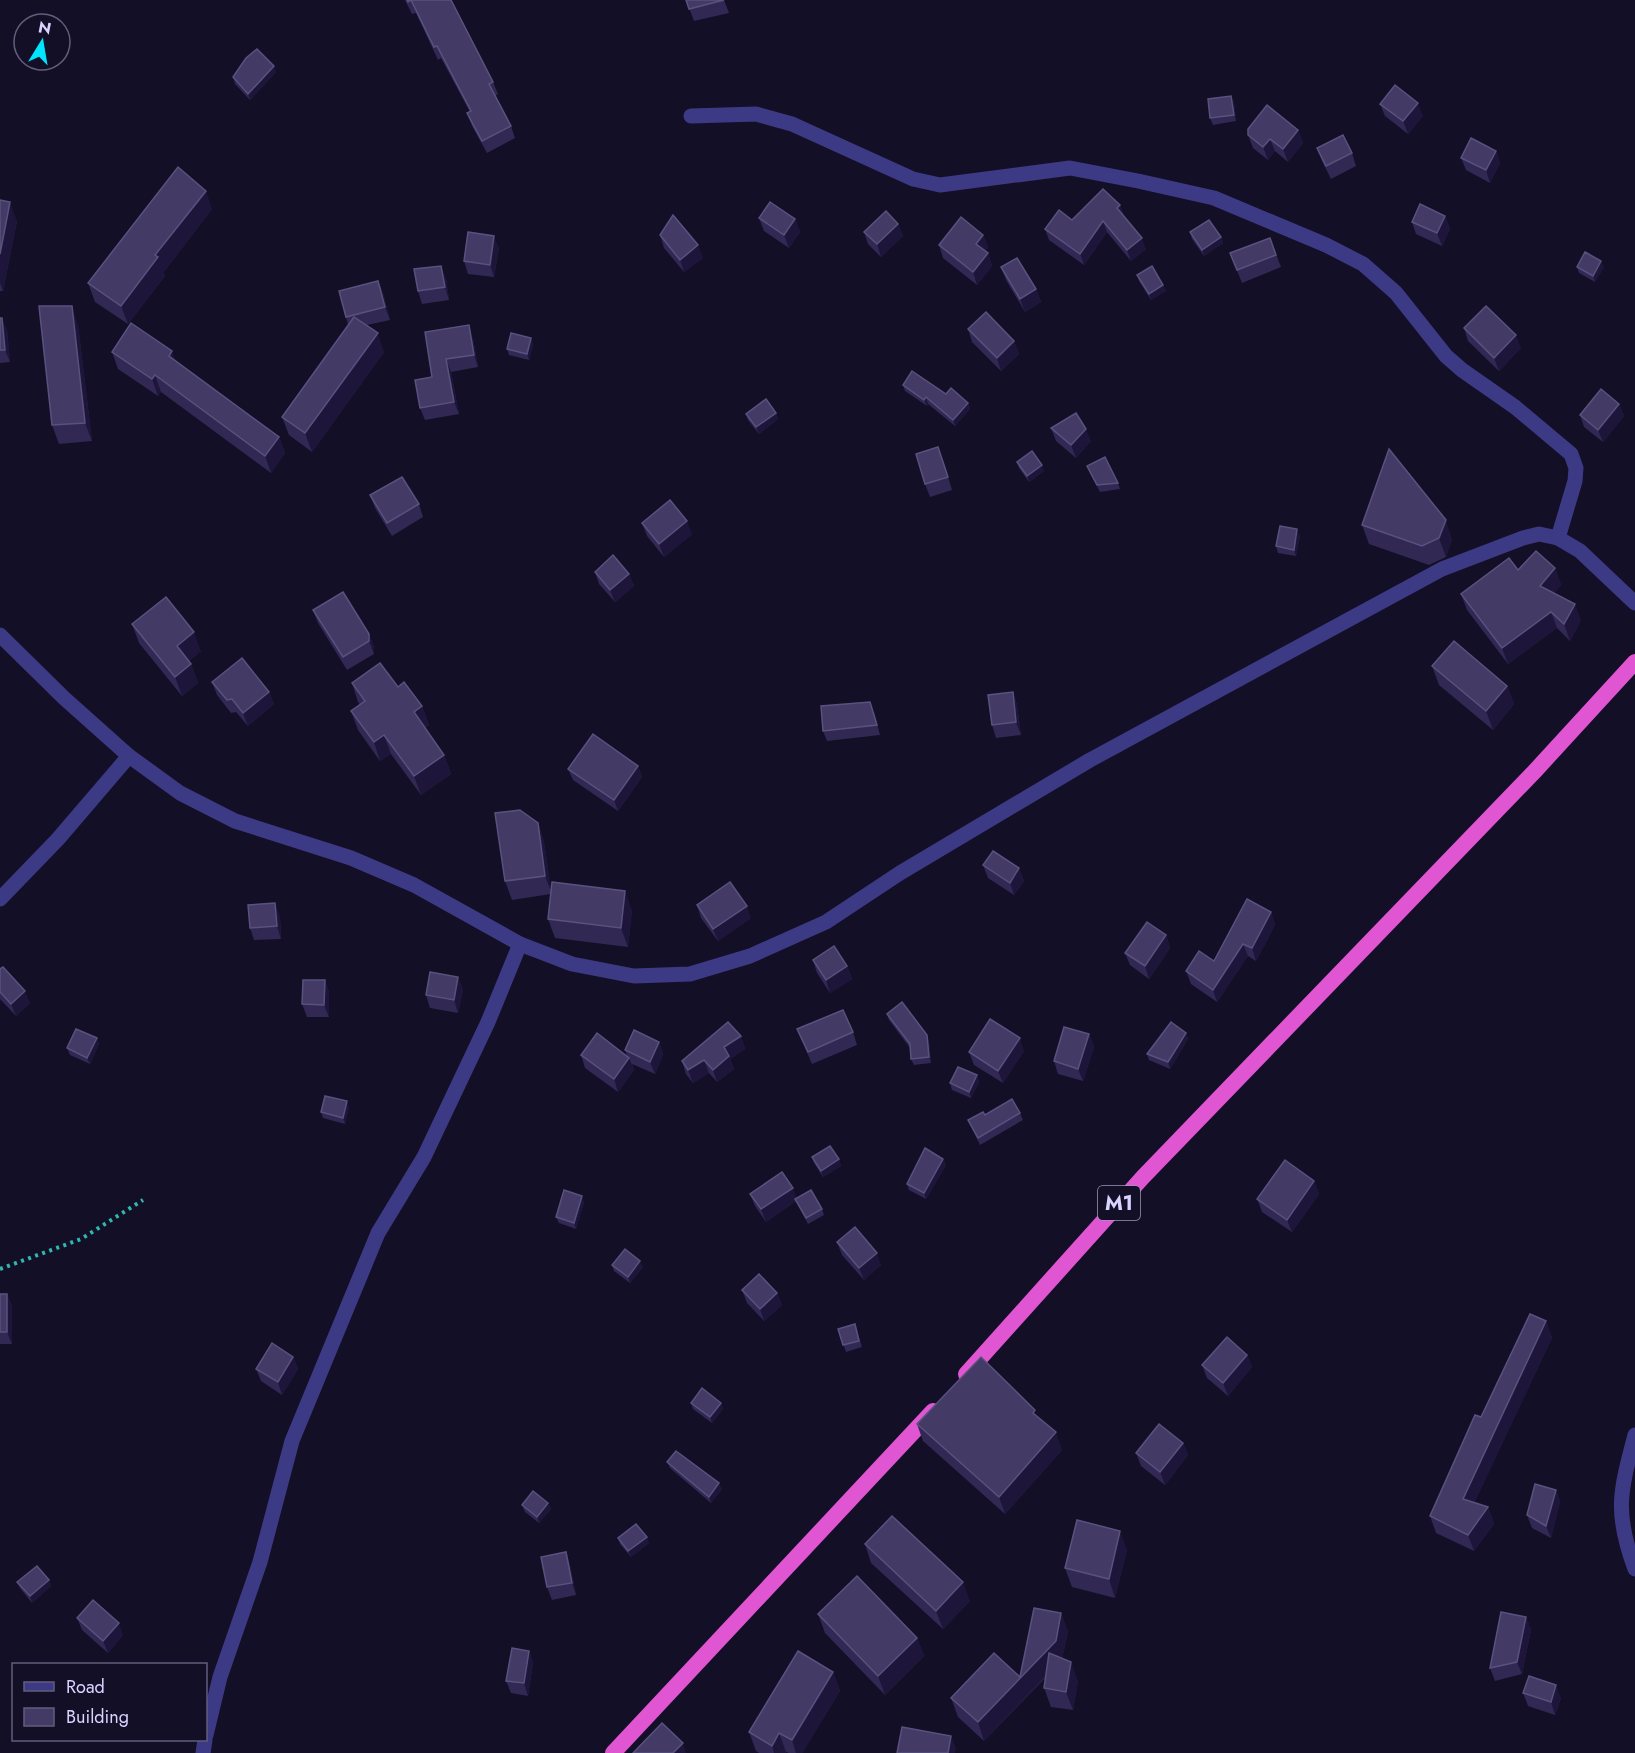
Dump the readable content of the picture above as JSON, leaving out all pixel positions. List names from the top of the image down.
{
  "streets": {
    "highway": ["M1"]
  },
  "legend": ["Road", "Building"],
  "north": "top"
}
